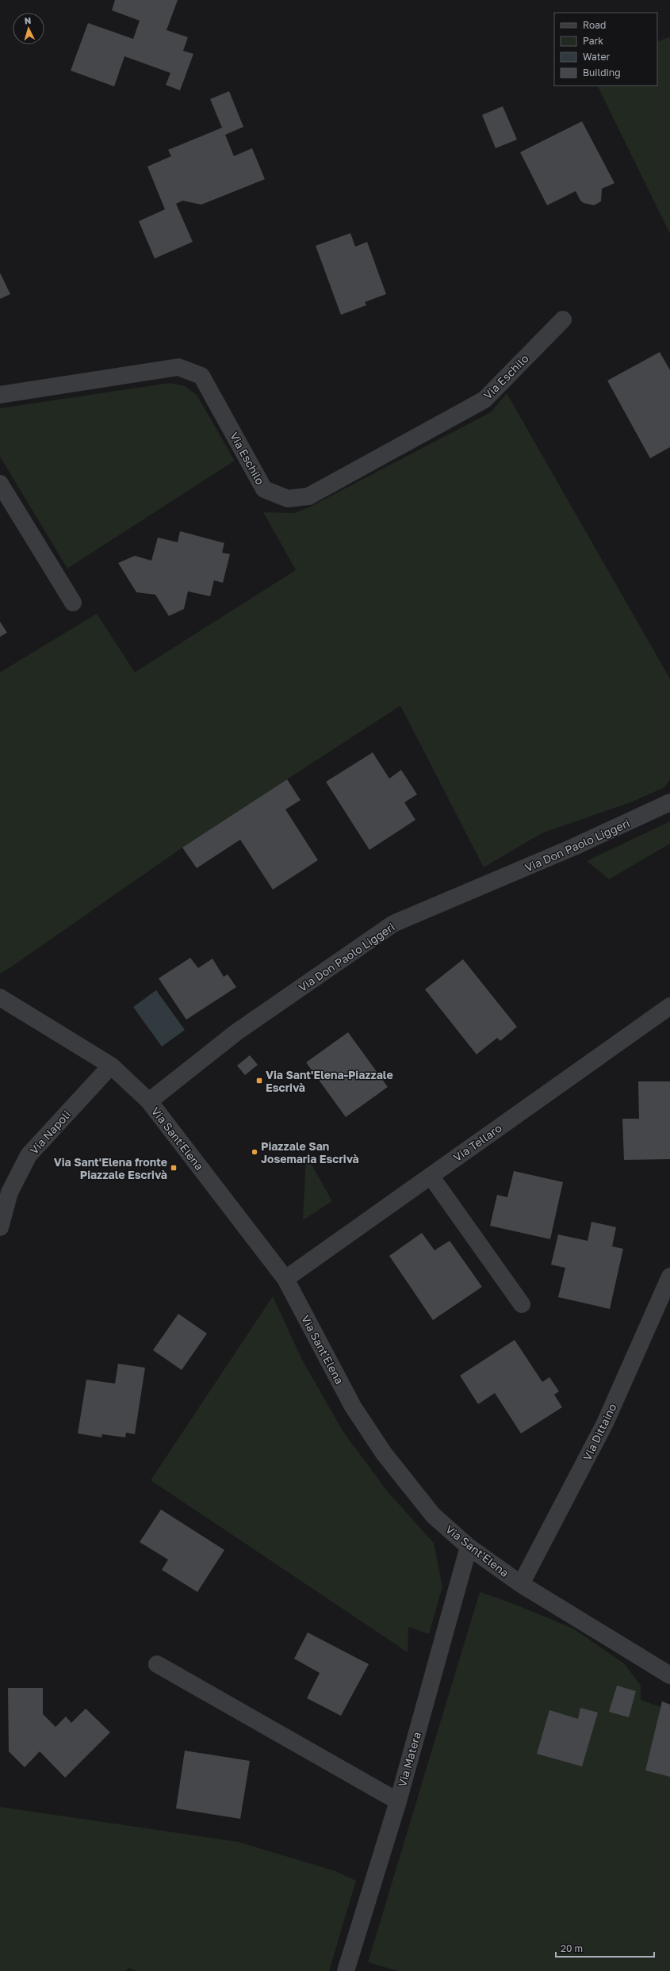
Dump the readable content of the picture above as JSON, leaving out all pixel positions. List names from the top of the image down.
{
  "streets": {
    "street": [
      "Via Eschilo",
      "Via Don Paolo Liggeri",
      "Via Napoli",
      "Via Sant'Elena",
      "Via Tellaro",
      "Via Dittaino",
      "Via Matera"
    ]
  },
  "crossings": [
    ["Via Don Paolo Liggeri", "Via Sant'Elena"],
    ["Via Napoli", "Via Sant'Elena"],
    ["Via Sant'Elena", "Via Tellaro"],
    ["Via Sant'Elena", "Via Dittaino"],
    ["Via Sant'Elena", "Via Matera"]
  ],
  "places": {
    "transit": ["Via Sant'Elena-Piazzale Escrivà", "Via Sant'Elena fronte Piazzale Escrivà"],
    "other": ["Piazzale San Josemaria Escrivà"]
  },
  "legend": [
    "Road",
    "Park",
    "Water",
    "Building"
  ],
  "scale_bar": "20 m",
  "north": "top"
}
